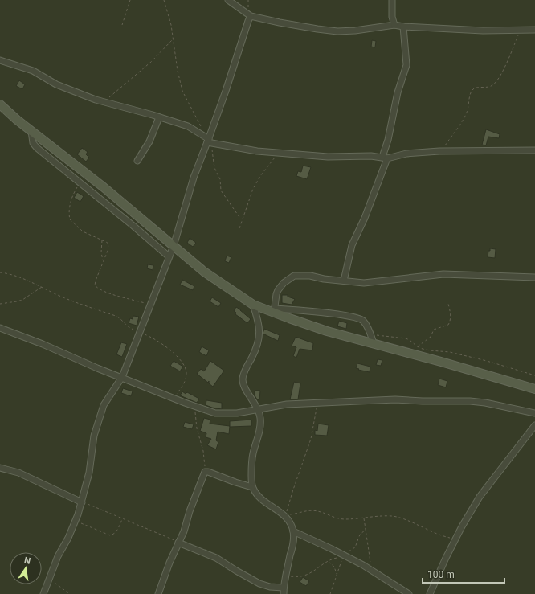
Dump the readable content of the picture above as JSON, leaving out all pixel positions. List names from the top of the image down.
{
  "scale_bar": "100 m",
  "north": "top"
}
